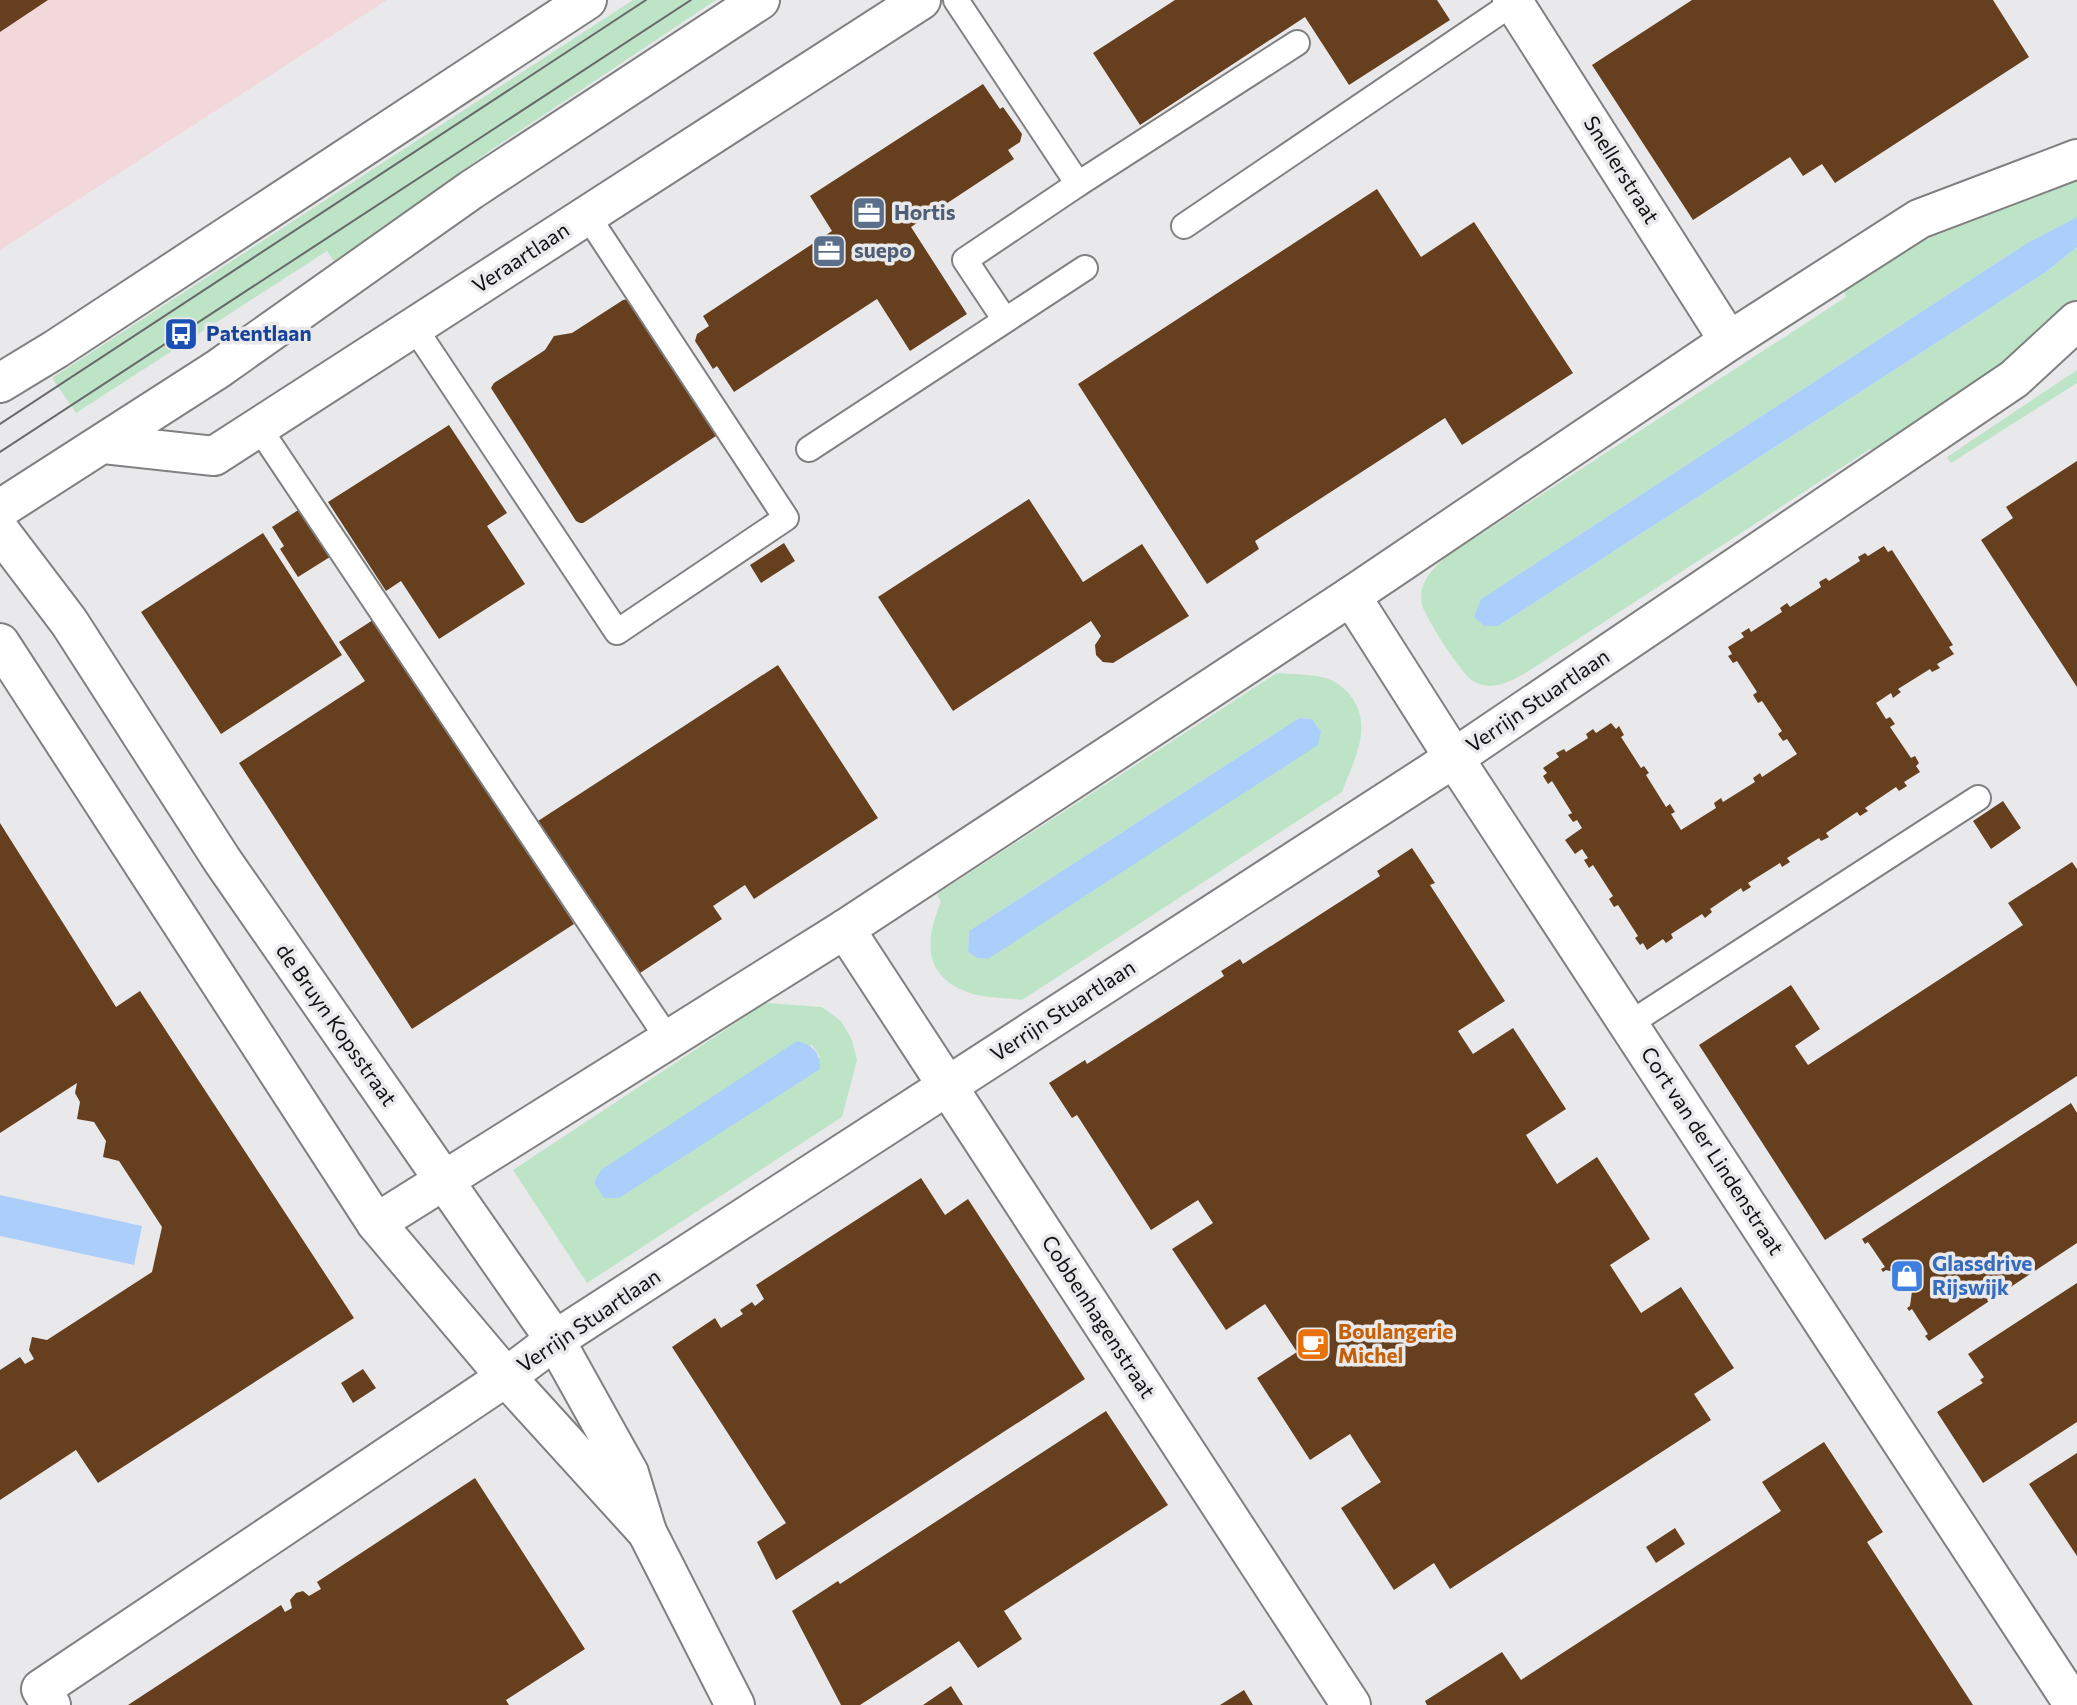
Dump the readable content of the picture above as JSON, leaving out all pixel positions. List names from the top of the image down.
{
  "streets": {
    "street": [
      "Snellerstraat",
      "Veraartlaan",
      "Verrijn Stuartlaan",
      "de Bruyn Kopsstraat",
      "Cort van der Lindenstraat",
      "Cobbenhagenstraat"
    ]
  },
  "crossings": [
    ["Verrijn Stuartlaan", "de Bruyn Kopsstraat"],
    ["Verrijn Stuartlaan", "Cort van der Lindenstraat"],
    ["Verrijn Stuartlaan", "Cobbenhagenstraat"]
  ],
  "places": {
    "office": ["Hortis", "suepo"],
    "bus stop": ["Patentlaan"],
    "shop": ["Glassdrive Rijswijk"],
    "cafe": ["Boulangerie Michel"]
  }
}
